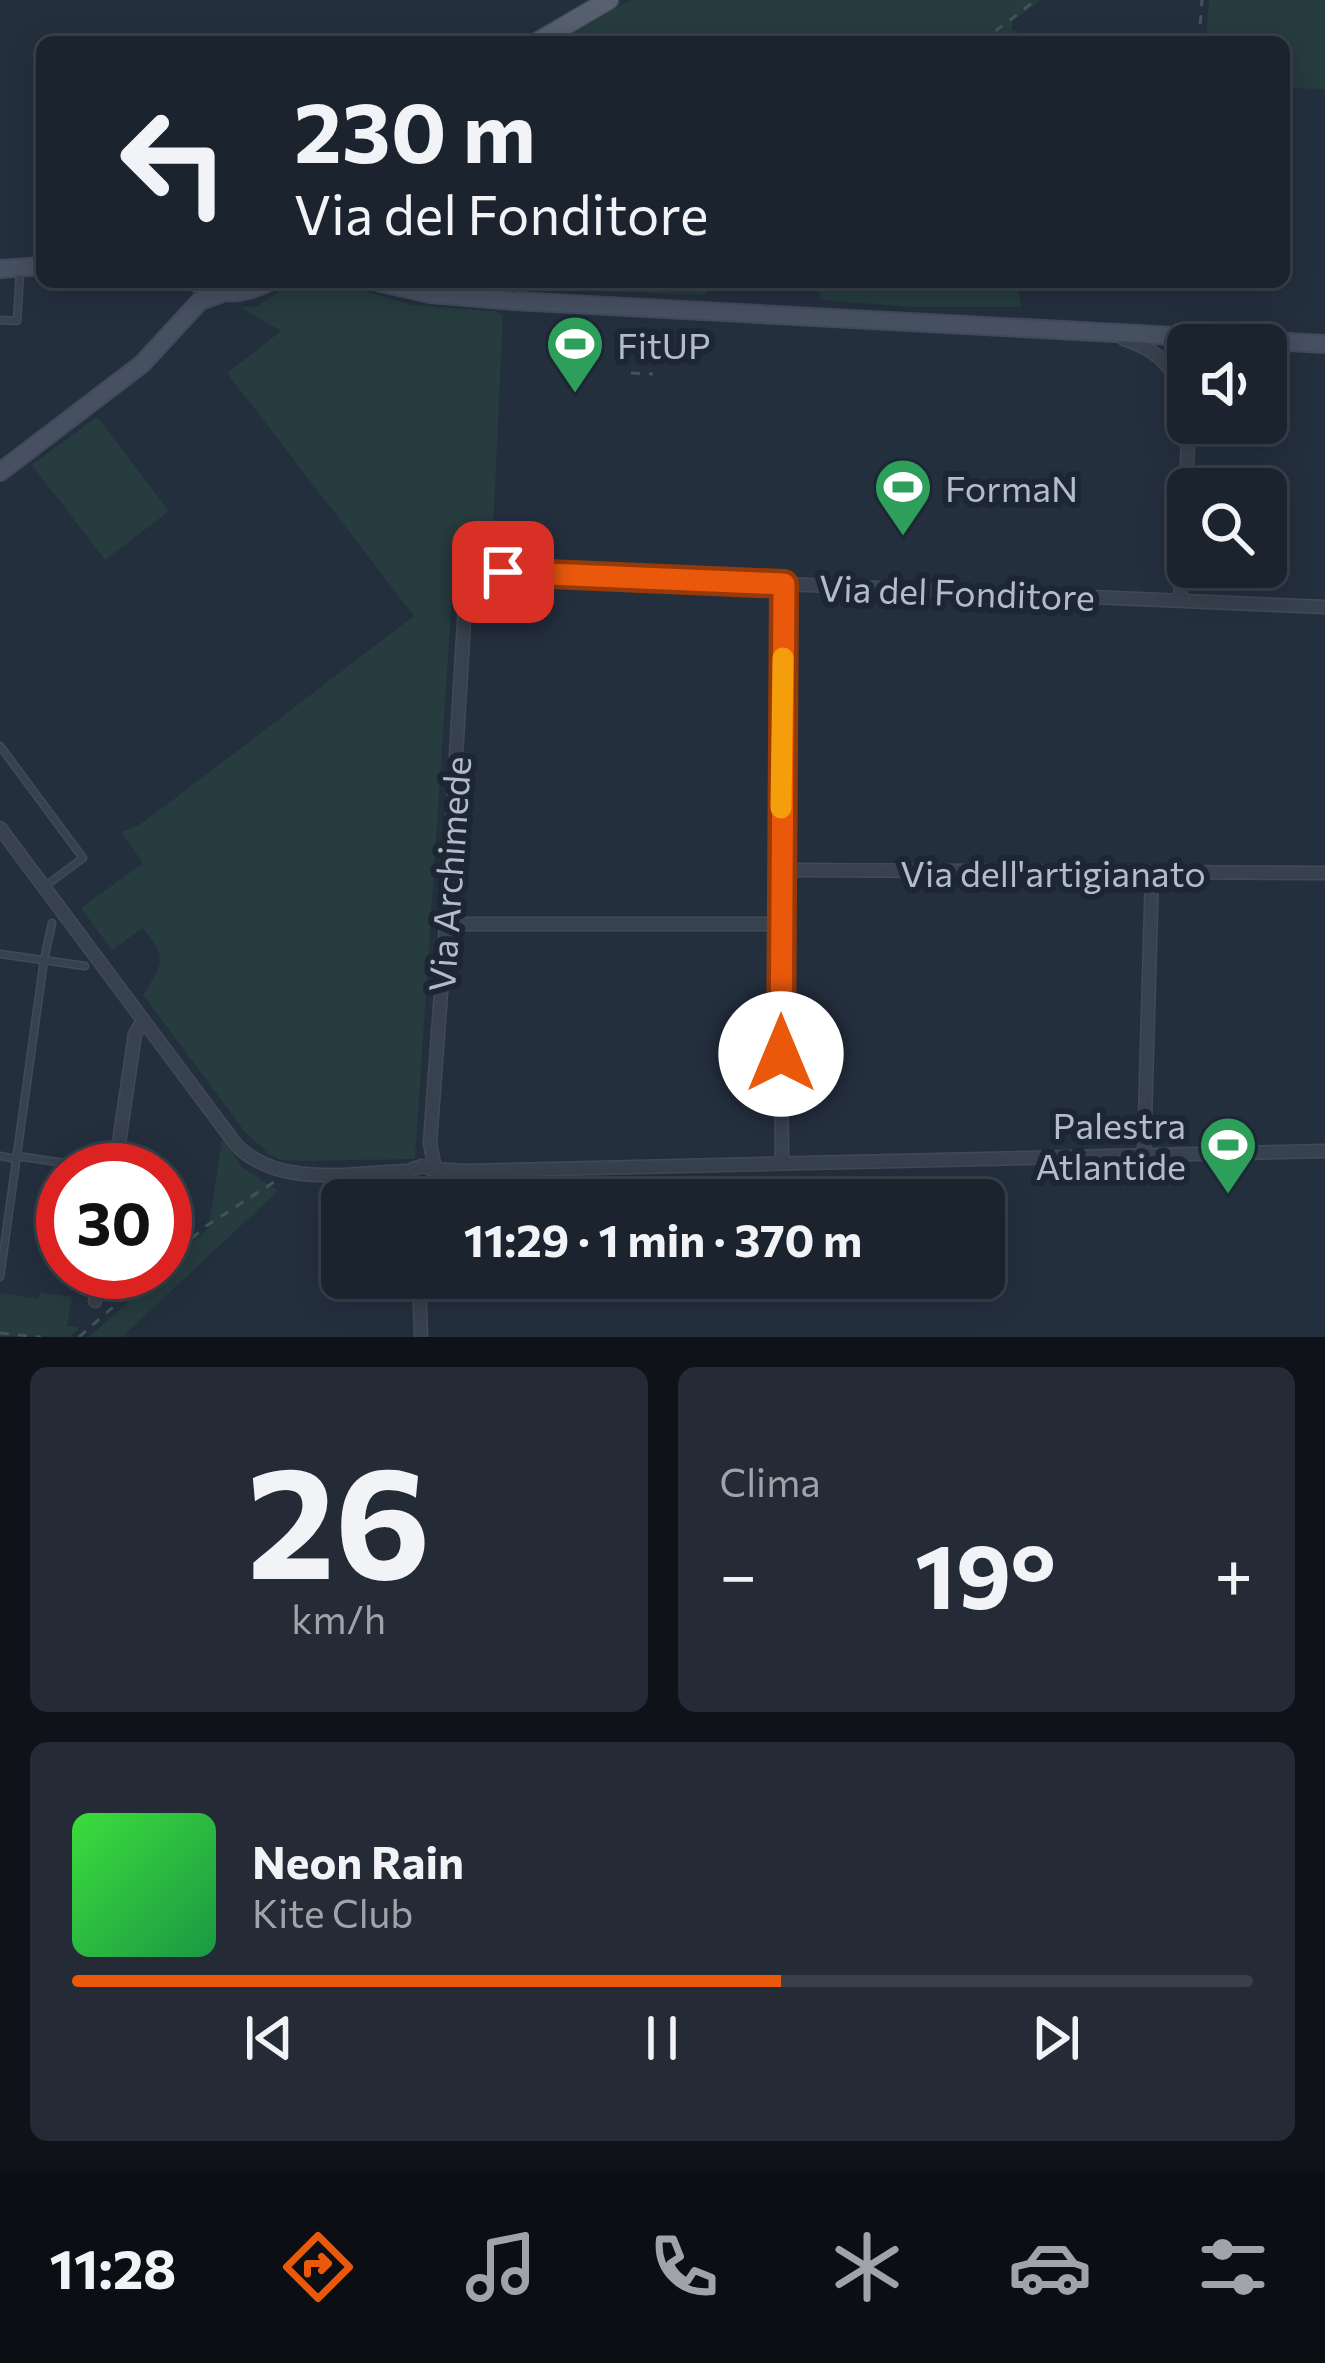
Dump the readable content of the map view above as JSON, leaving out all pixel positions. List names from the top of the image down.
{
  "streets": {
    "street": ["Via del Fonditore", "Via dell'artigianato", "Via Archimede"]
  },
  "crossings": [
    ["Via del Fonditore", "Via Archimede"]
  ],
  "places": {
    "sports": ["FitUP", "FormaN", "Palestra Atlantide"]
  },
  "page": {
    "turn": ["230 m", "Via del Fonditore"],
    "limit": "30",
    "trip": "11:29 · 1 min · 370 m",
    "tile": [
      ["26", "km/h"],
      "Clima"
    ],
    "heat": ["−", "19°", "+"],
    "song": ["Neon Rain", "Kite Club"],
    "tabs": "11:28"
  }
}
